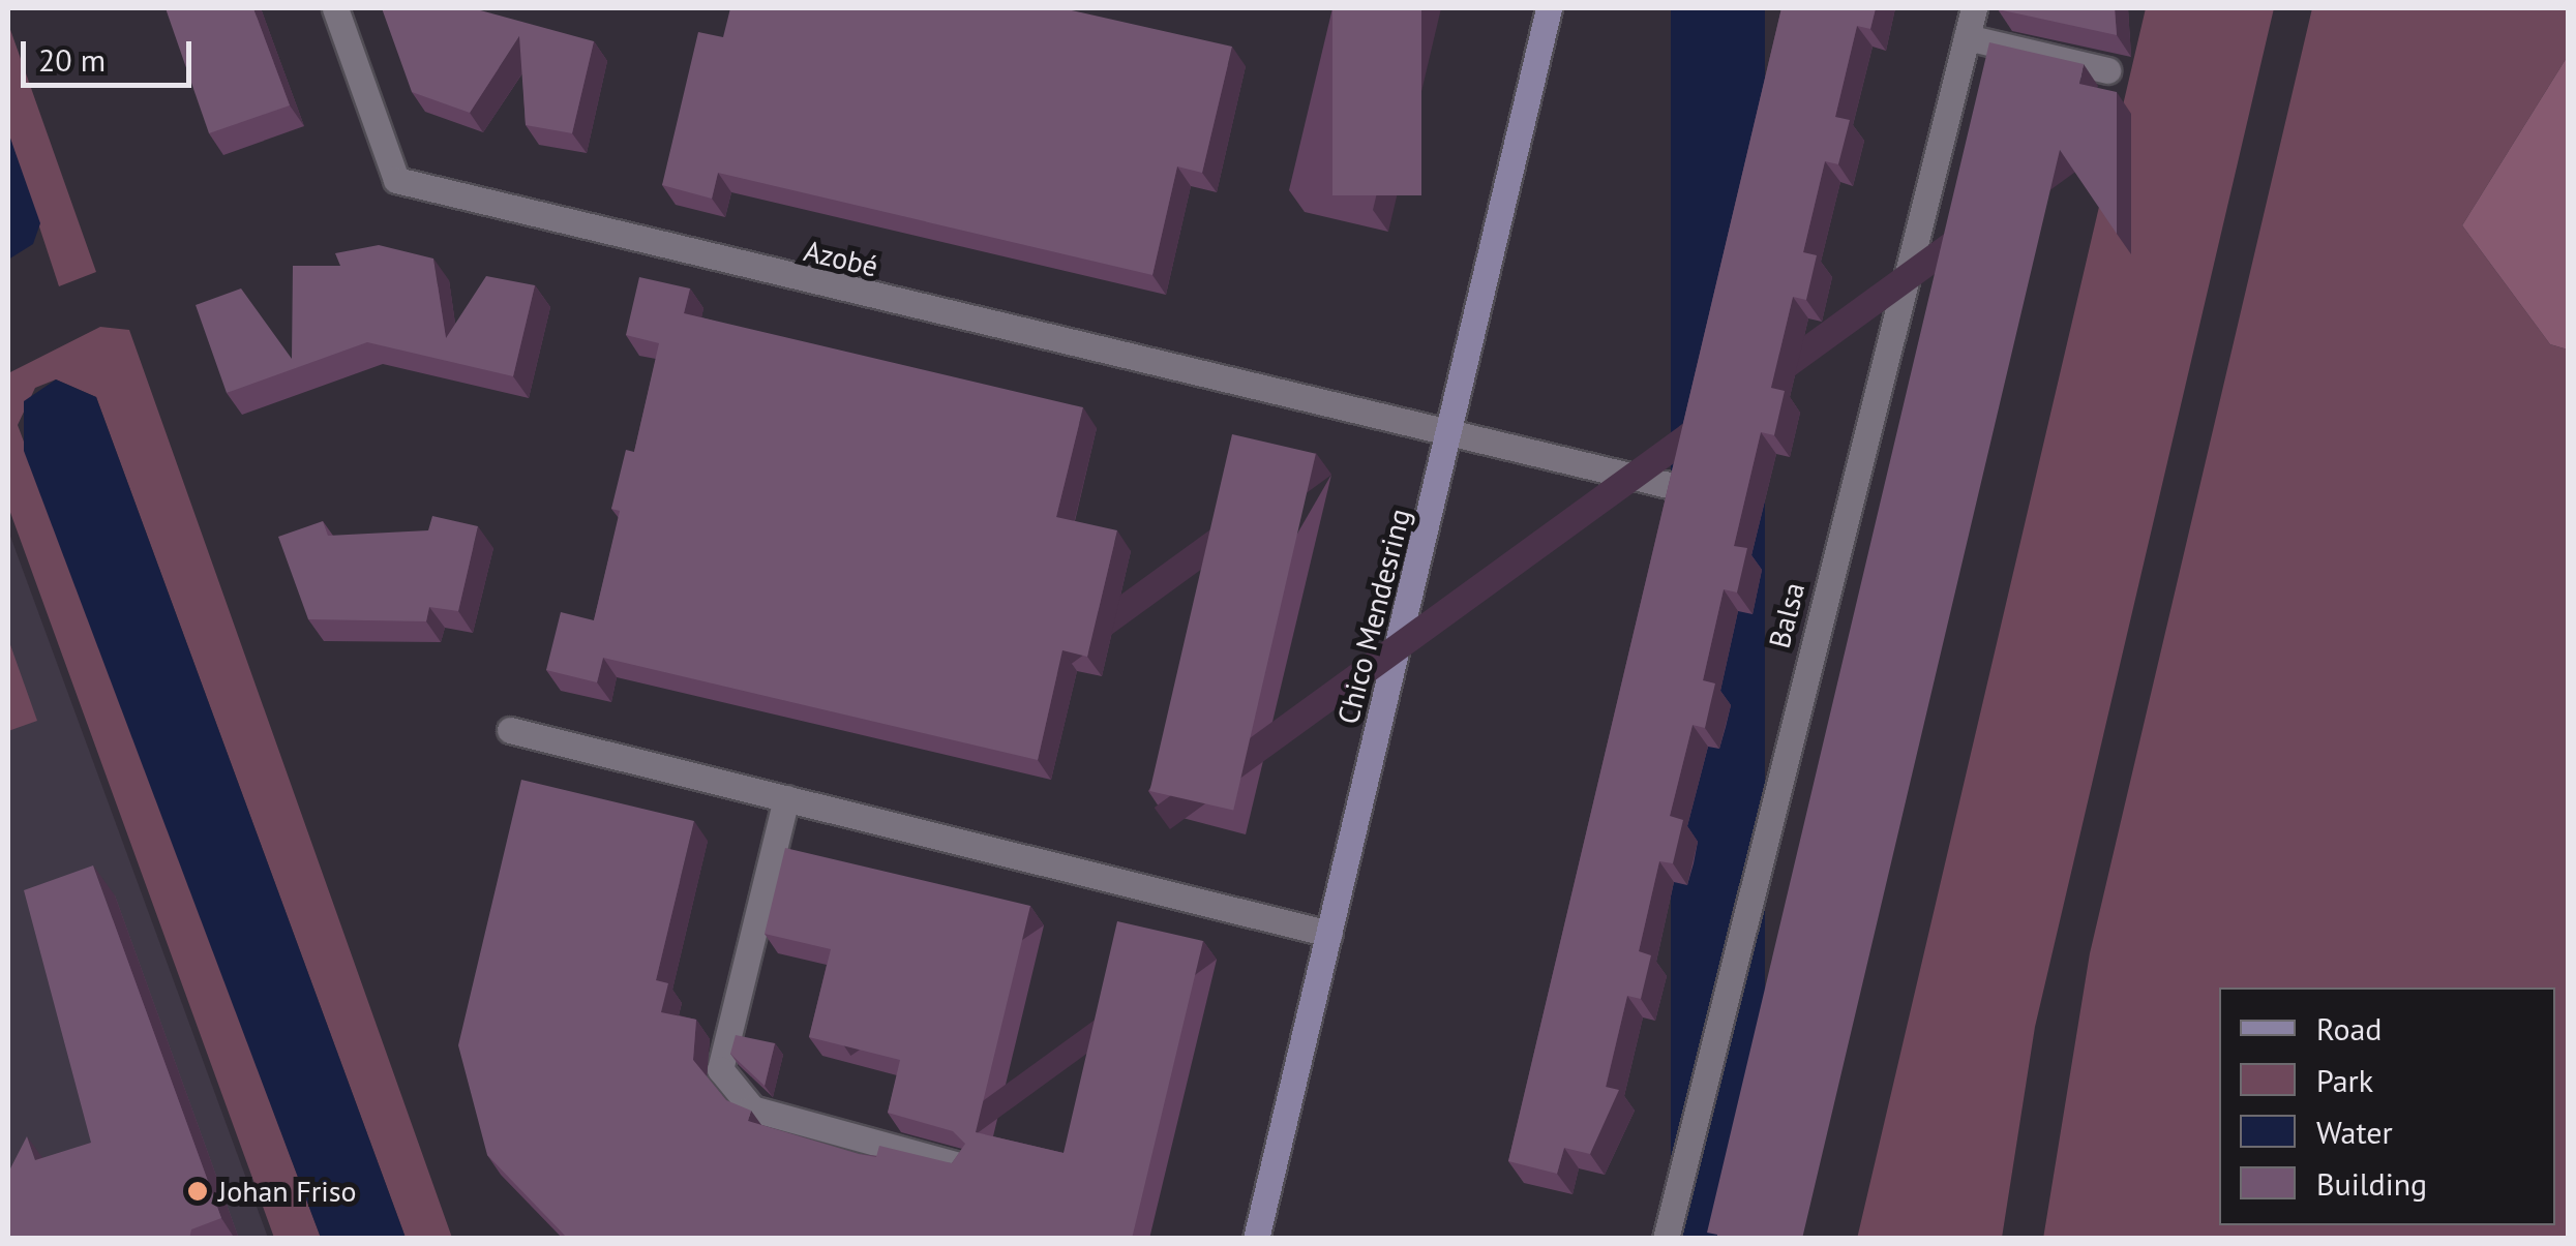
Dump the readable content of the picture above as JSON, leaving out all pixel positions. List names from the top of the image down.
{
  "streets": {
    "street": ["Azobé", "Balsa", "Chico Mendesring"]
  },
  "crossings": [
    ["Azobé", "Chico Mendesring"]
  ],
  "places": ["Johan Friso"],
  "legend": [
    "Road",
    "Park",
    "Water",
    "Building"
  ],
  "scale_bar": "20 m"
}
